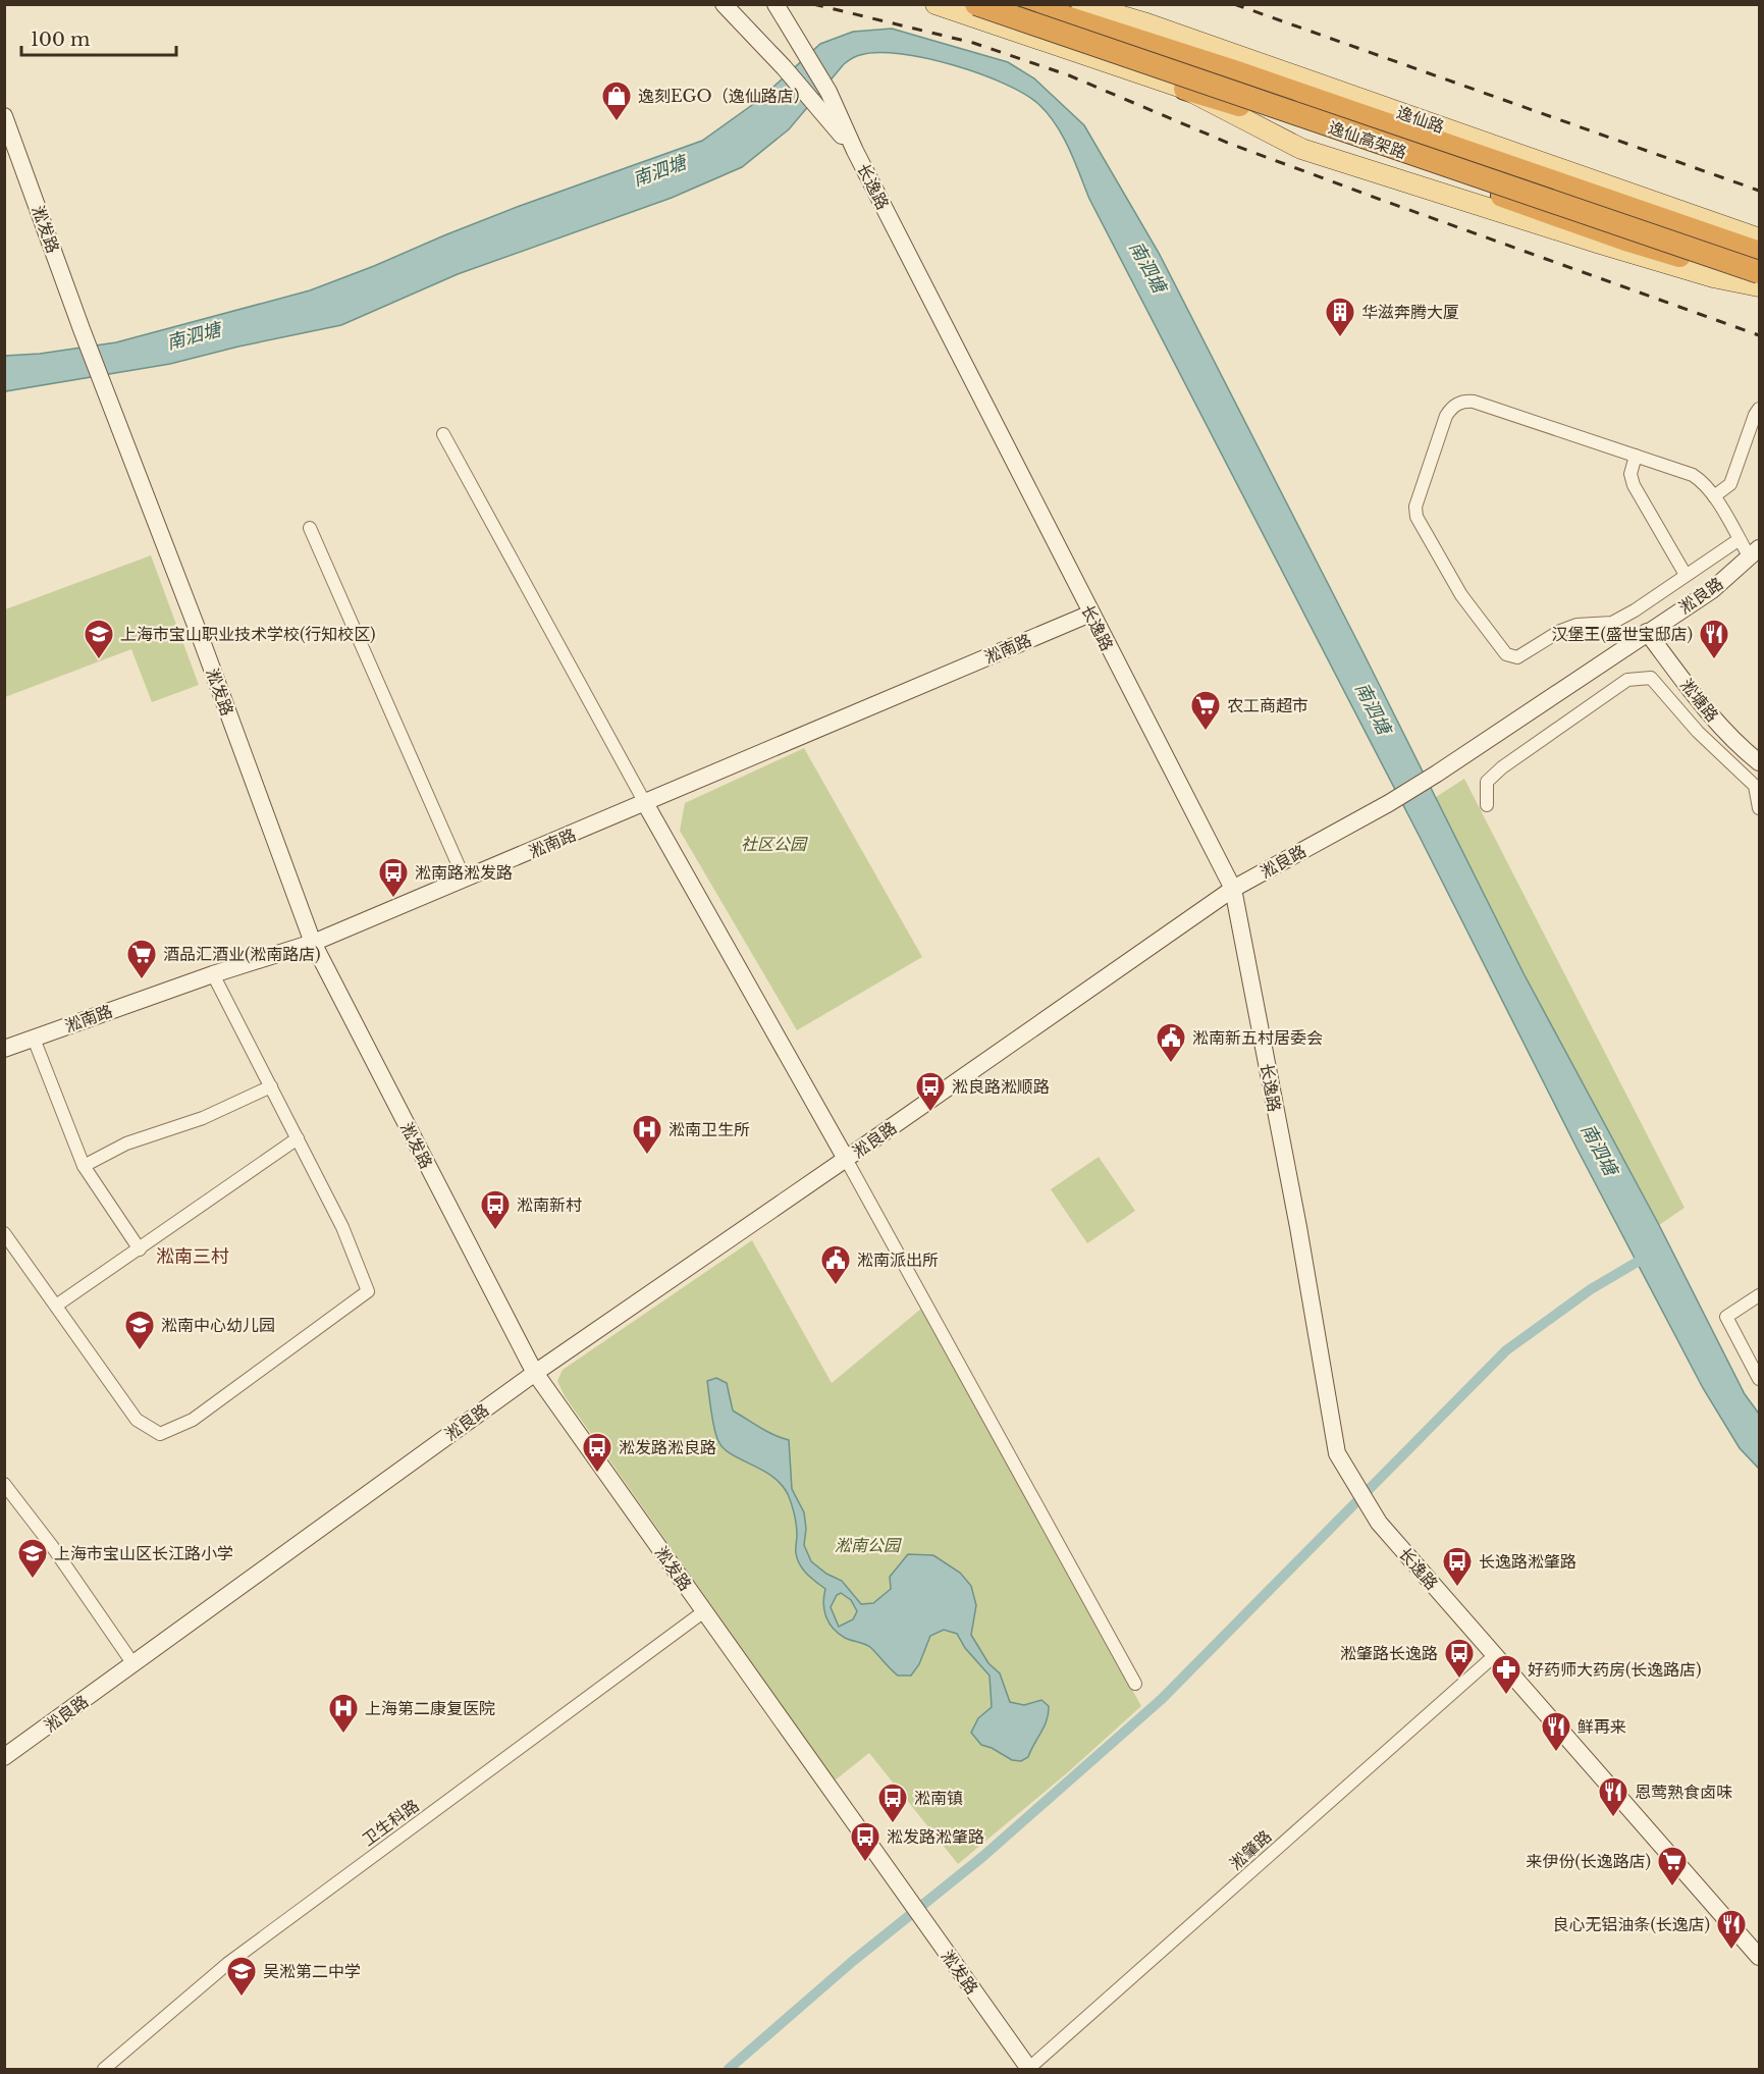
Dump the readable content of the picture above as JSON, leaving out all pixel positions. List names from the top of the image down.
{
  "streets": {
    "highway": ["逸仙高架路"],
    "main road": ["逸仙路"],
    "street": [
      "长逸路",
      "淞发路",
      "淞良路",
      "淞南路",
      "淞塘路",
      "卫生科路",
      "淞肇路"
    ]
  },
  "crossings": [
    ["逸仙路", "逸仙高架路"],
    ["长逸路", "淞良路"],
    ["长逸路", "淞南路"],
    ["长逸路", "淞肇路"],
    ["淞发路", "淞良路"],
    ["淞发路", "淞南路"],
    ["淞发路", "卫生科路"],
    ["淞发路", "淞肇路"],
    ["淞良路", "淞塘路"]
  ],
  "districts": ["淞南三村"],
  "water": ["南泗塘"],
  "parks": ["社区公园", "淞南公园"],
  "places": {
    "shop": ["逸刻EGO（逸仙路店）"],
    "building": ["华滋奔腾大厦"],
    "school or university": [
      "上海市宝山职业技术学校(行知校区)",
      "淞南中心幼儿园",
      "上海市宝山区长江路小学",
      "吴淞第二中学"
    ],
    "restaurant": [
      "汉堡王(盛世宝邸店)",
      "鲜再来",
      "恩莺熟食卤味",
      "良心无铝油条(长逸店)"
    ],
    "supermarket": ["农工商超市", "酒品汇酒业(淞南路店)", "来伊份(长逸路店)"],
    "bus stop": [
      "淞南路淞发路",
      "淞良路淞顺路",
      "淞南新村",
      "淞发路淞良路",
      "长逸路淞肇路",
      "淞肇路长逸路",
      "淞南镇",
      "淞发路淞肇路"
    ],
    "public building": ["淞南新五村居委会", "淞南派出所"],
    "hospital": ["淞南卫生所", "上海第二康复医院"],
    "pharmacy": ["好药师大药房(长逸路店)"]
  },
  "scale_bar": "100 m"
}
